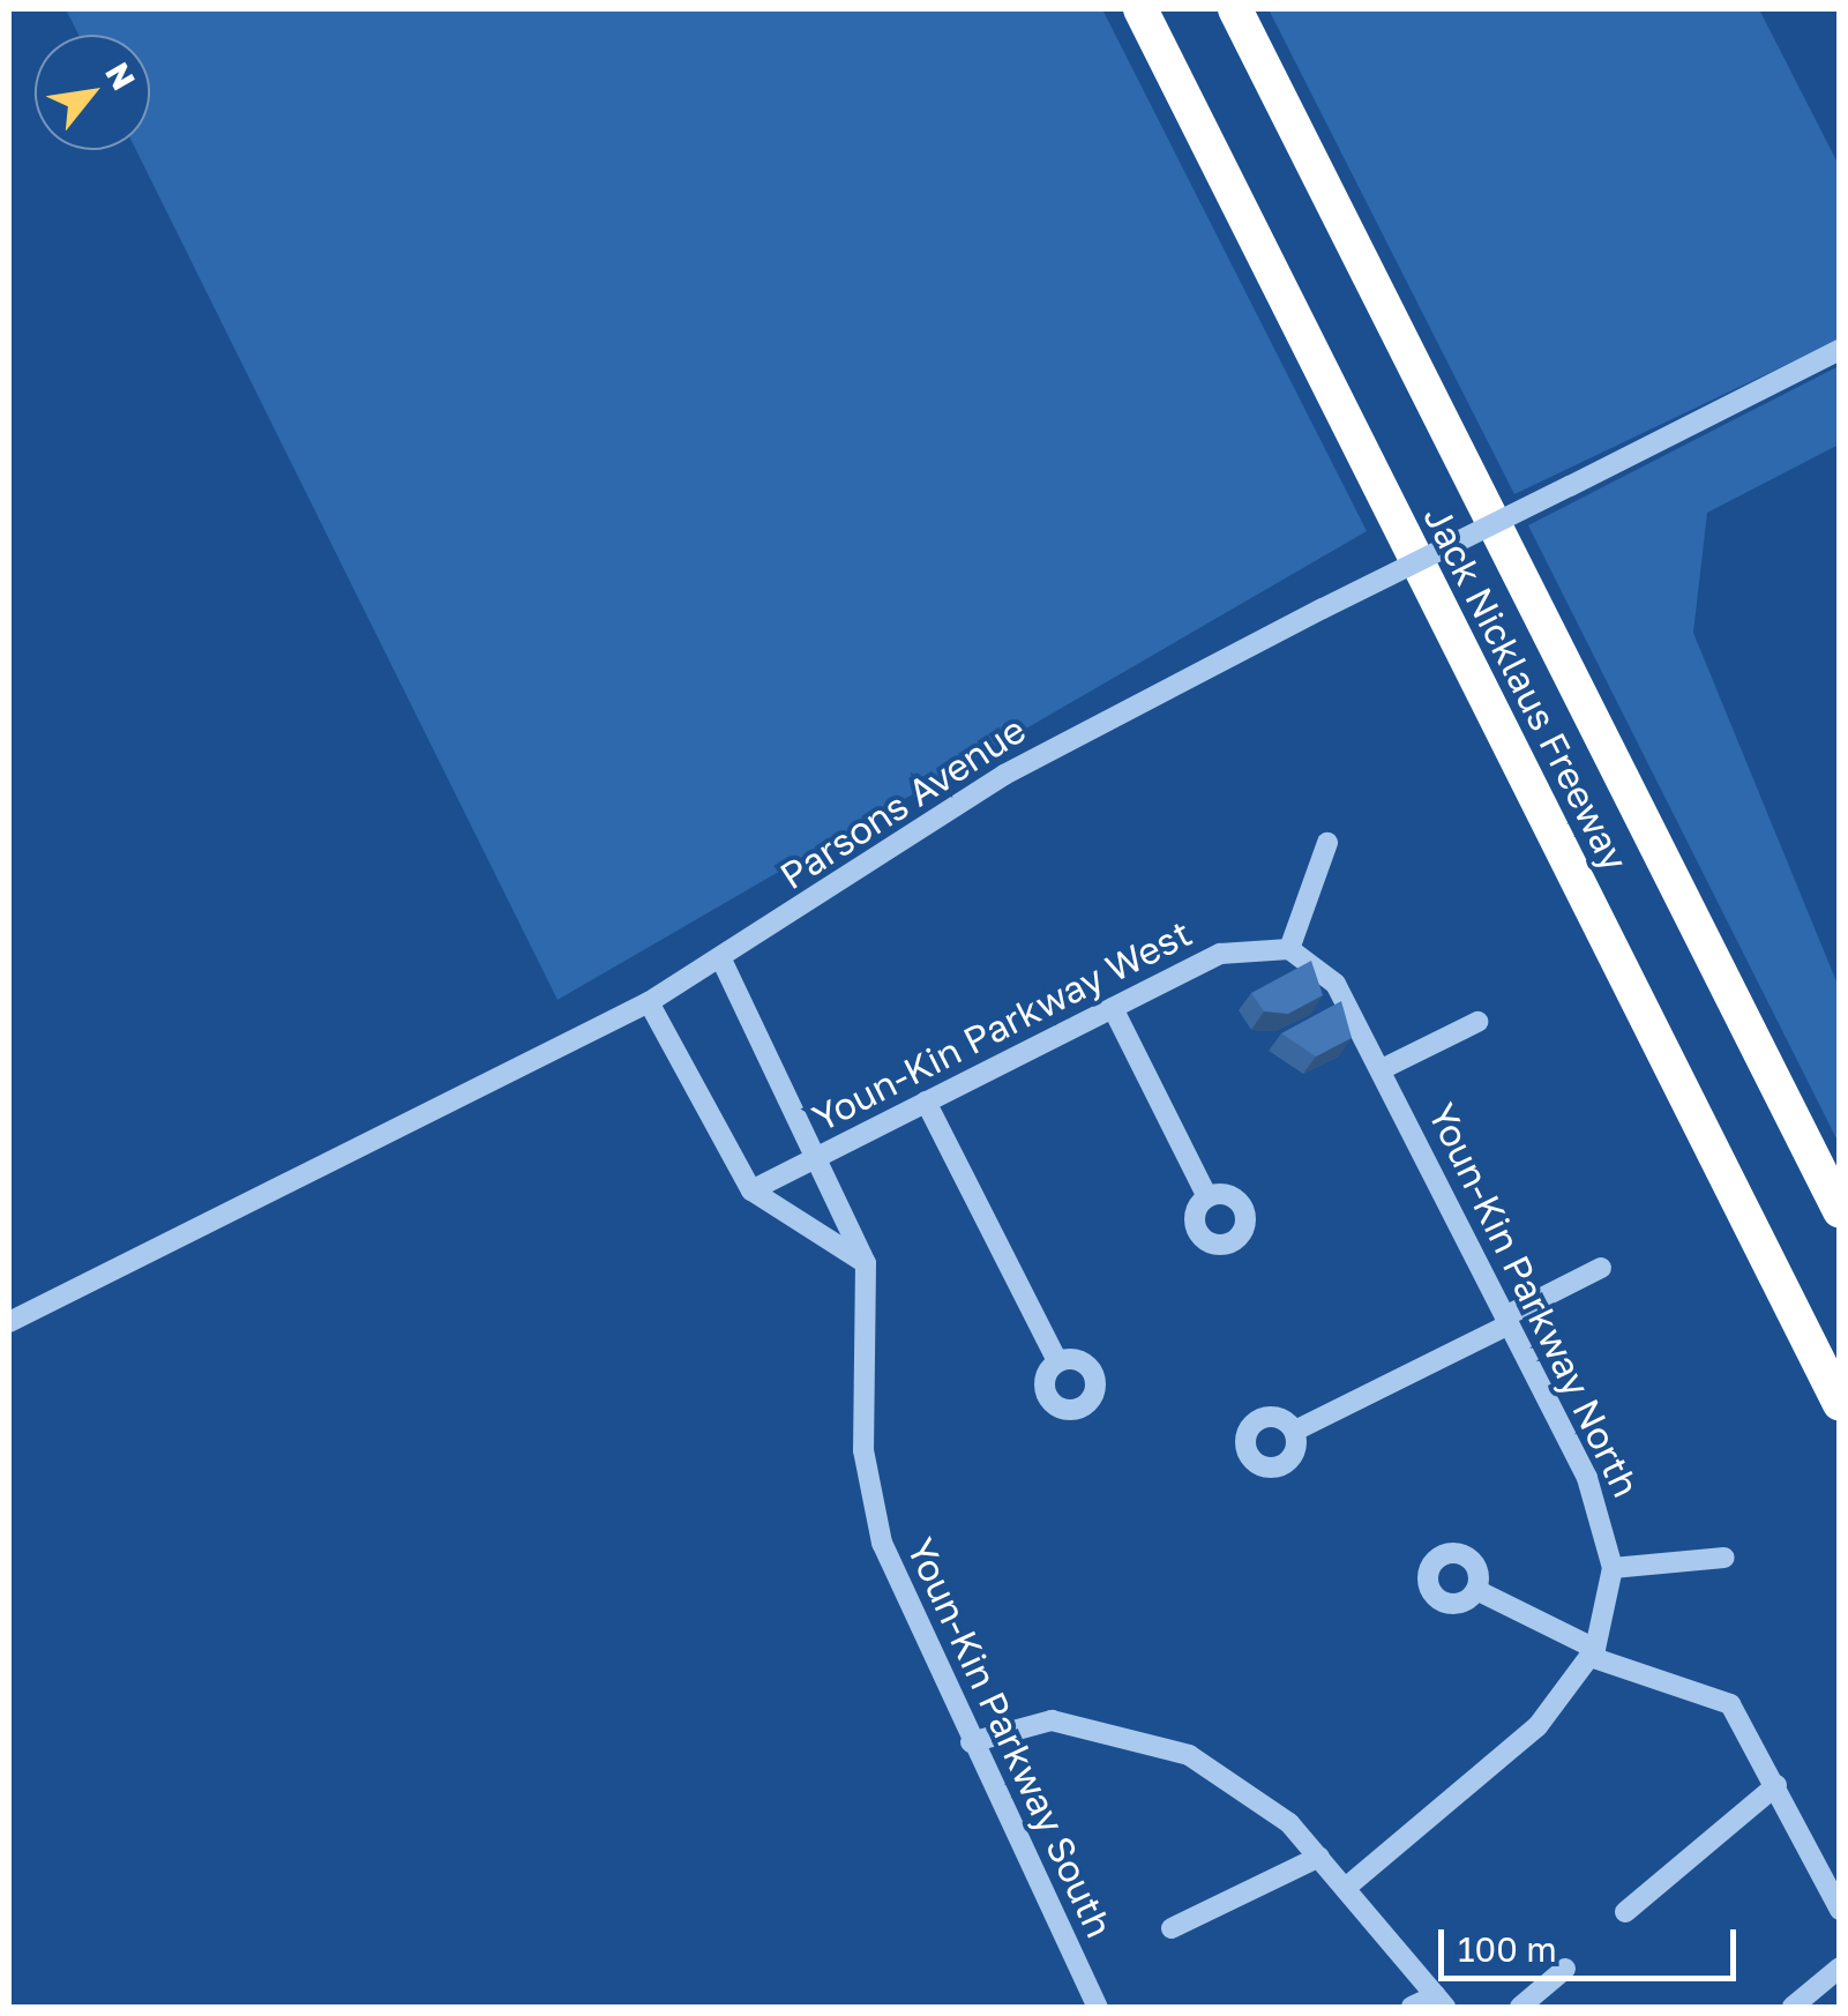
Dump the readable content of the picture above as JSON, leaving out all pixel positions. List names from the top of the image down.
{
  "streets": {
    "highway": ["Jack Nicklaus Freeway"],
    "street": [
      "Parsons Avenue",
      "Youn-Kin Parkway West",
      "Youn-Kin Parkway North",
      "Youn-Kin Parkway South"
    ]
  },
  "crossings": [
    ["Parsons Avenue", "Youn-Kin Parkway South"],
    ["Youn-Kin Parkway West", "Youn-Kin Parkway North"],
    ["Youn-Kin Parkway West", "Youn-Kin Parkway South"]
  ],
  "scale_bar": "100 m",
  "north": "top right"
}
